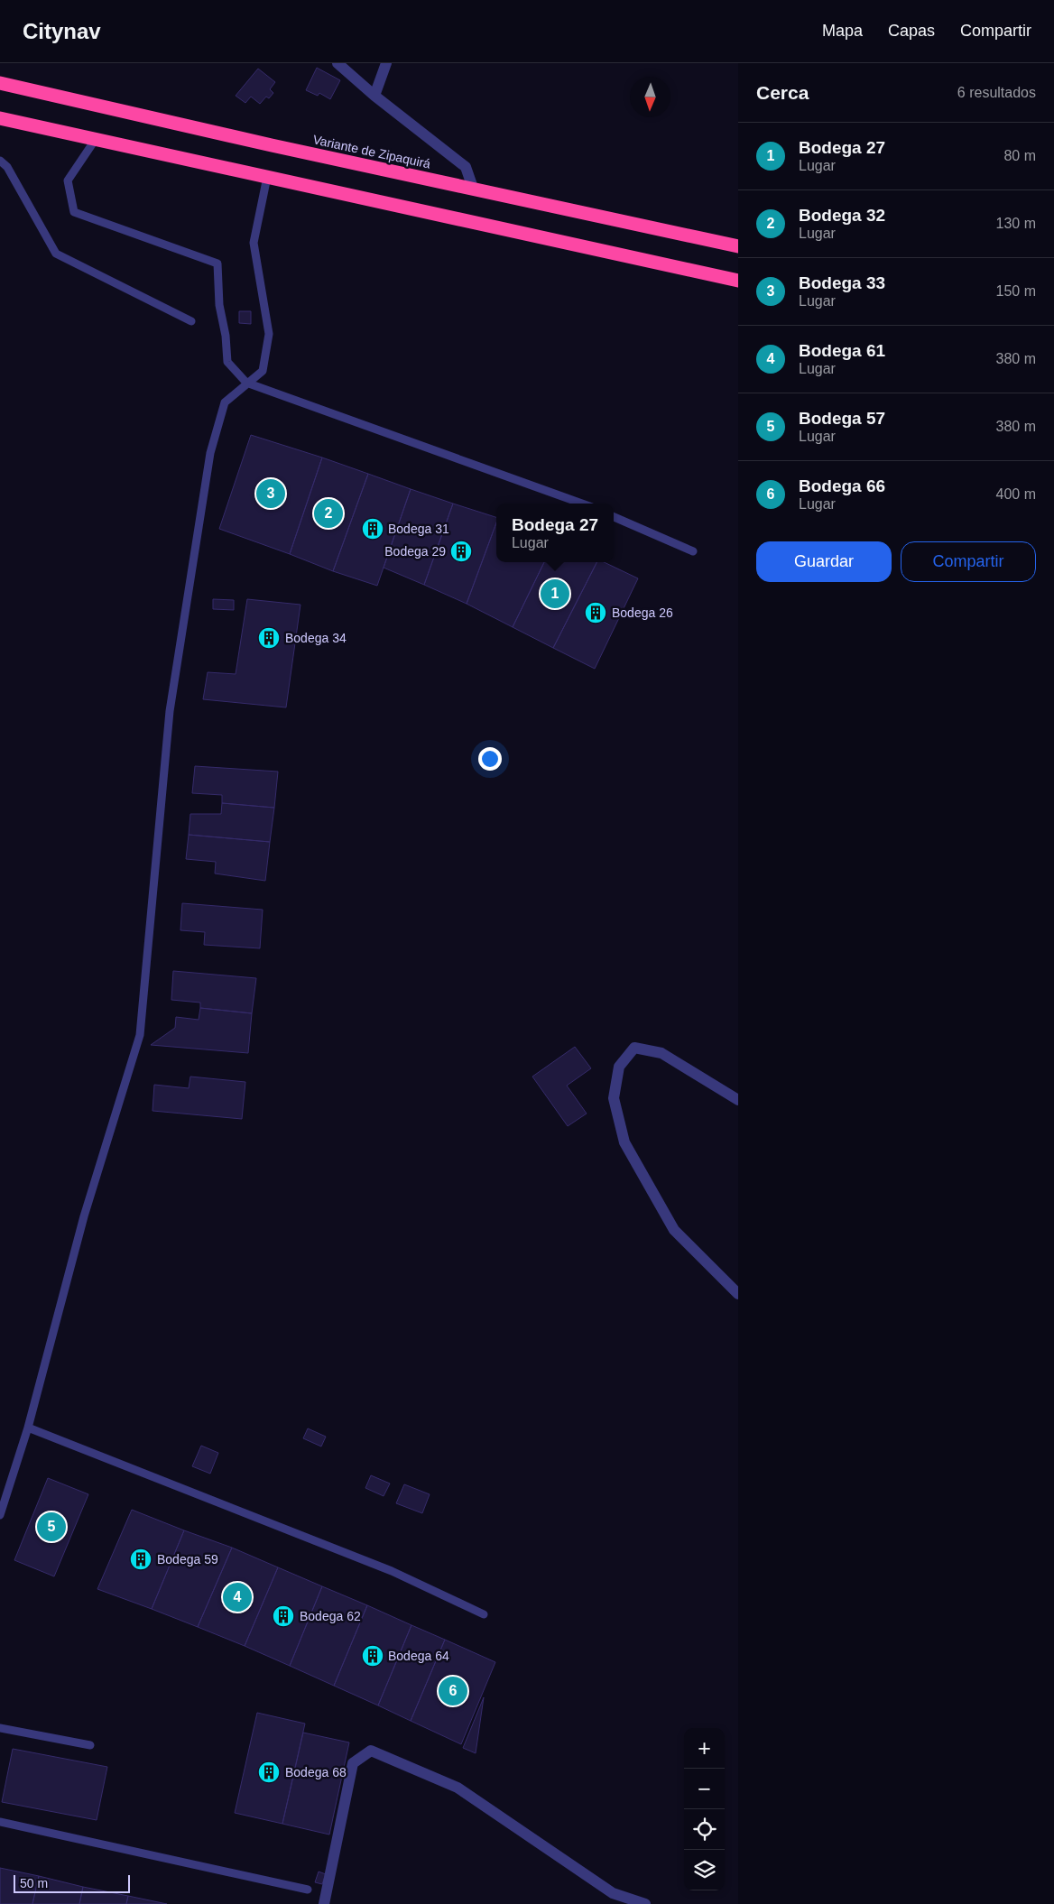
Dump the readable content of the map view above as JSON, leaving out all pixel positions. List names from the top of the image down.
{
  "streets": {
    "highway": ["Variante de Zipaquirá"]
  },
  "places": {
    "building": [
      "Bodega 31",
      "Bodega 29",
      "Bodega 26",
      "Bodega 34",
      "Bodega 59",
      "Bodega 62",
      "Bodega 64",
      "Bodega 68"
    ]
  },
  "scale_bar": "50 m",
  "north": "bottom",
  "page": {
    "header": "Citynav",
    "nav": ["Mapa", "Capas", "Compartir"],
    "heading": ["Cerca", "6 resultados"],
    "list": [
      {
        "mark": "1",
        "name": "Bodega 27",
        "note": "Lugar",
        "value": "80 m"
      },
      {
        "mark": "2",
        "name": "Bodega 32",
        "note": "Lugar",
        "value": "130 m"
      },
      {
        "mark": "3",
        "name": "Bodega 33",
        "note": "Lugar",
        "value": "150 m"
      },
      {
        "mark": "4",
        "name": "Bodega 61",
        "note": "Lugar",
        "value": "380 m"
      },
      {
        "mark": "5",
        "name": "Bodega 57",
        "note": "Lugar",
        "value": "380 m"
      },
      {
        "mark": "6",
        "name": "Bodega 66",
        "note": "Lugar",
        "value": "400 m"
      }
    ],
    "pins": [
      "3",
      "2",
      "1",
      "5",
      "4",
      "6"
    ],
    "popup": ["Bodega 27", "Lugar"],
    "buttons": ["Guardar", "Compartir"],
    "map_buttons": ["+", "−"],
    "scale": "50 m"
  }
}
